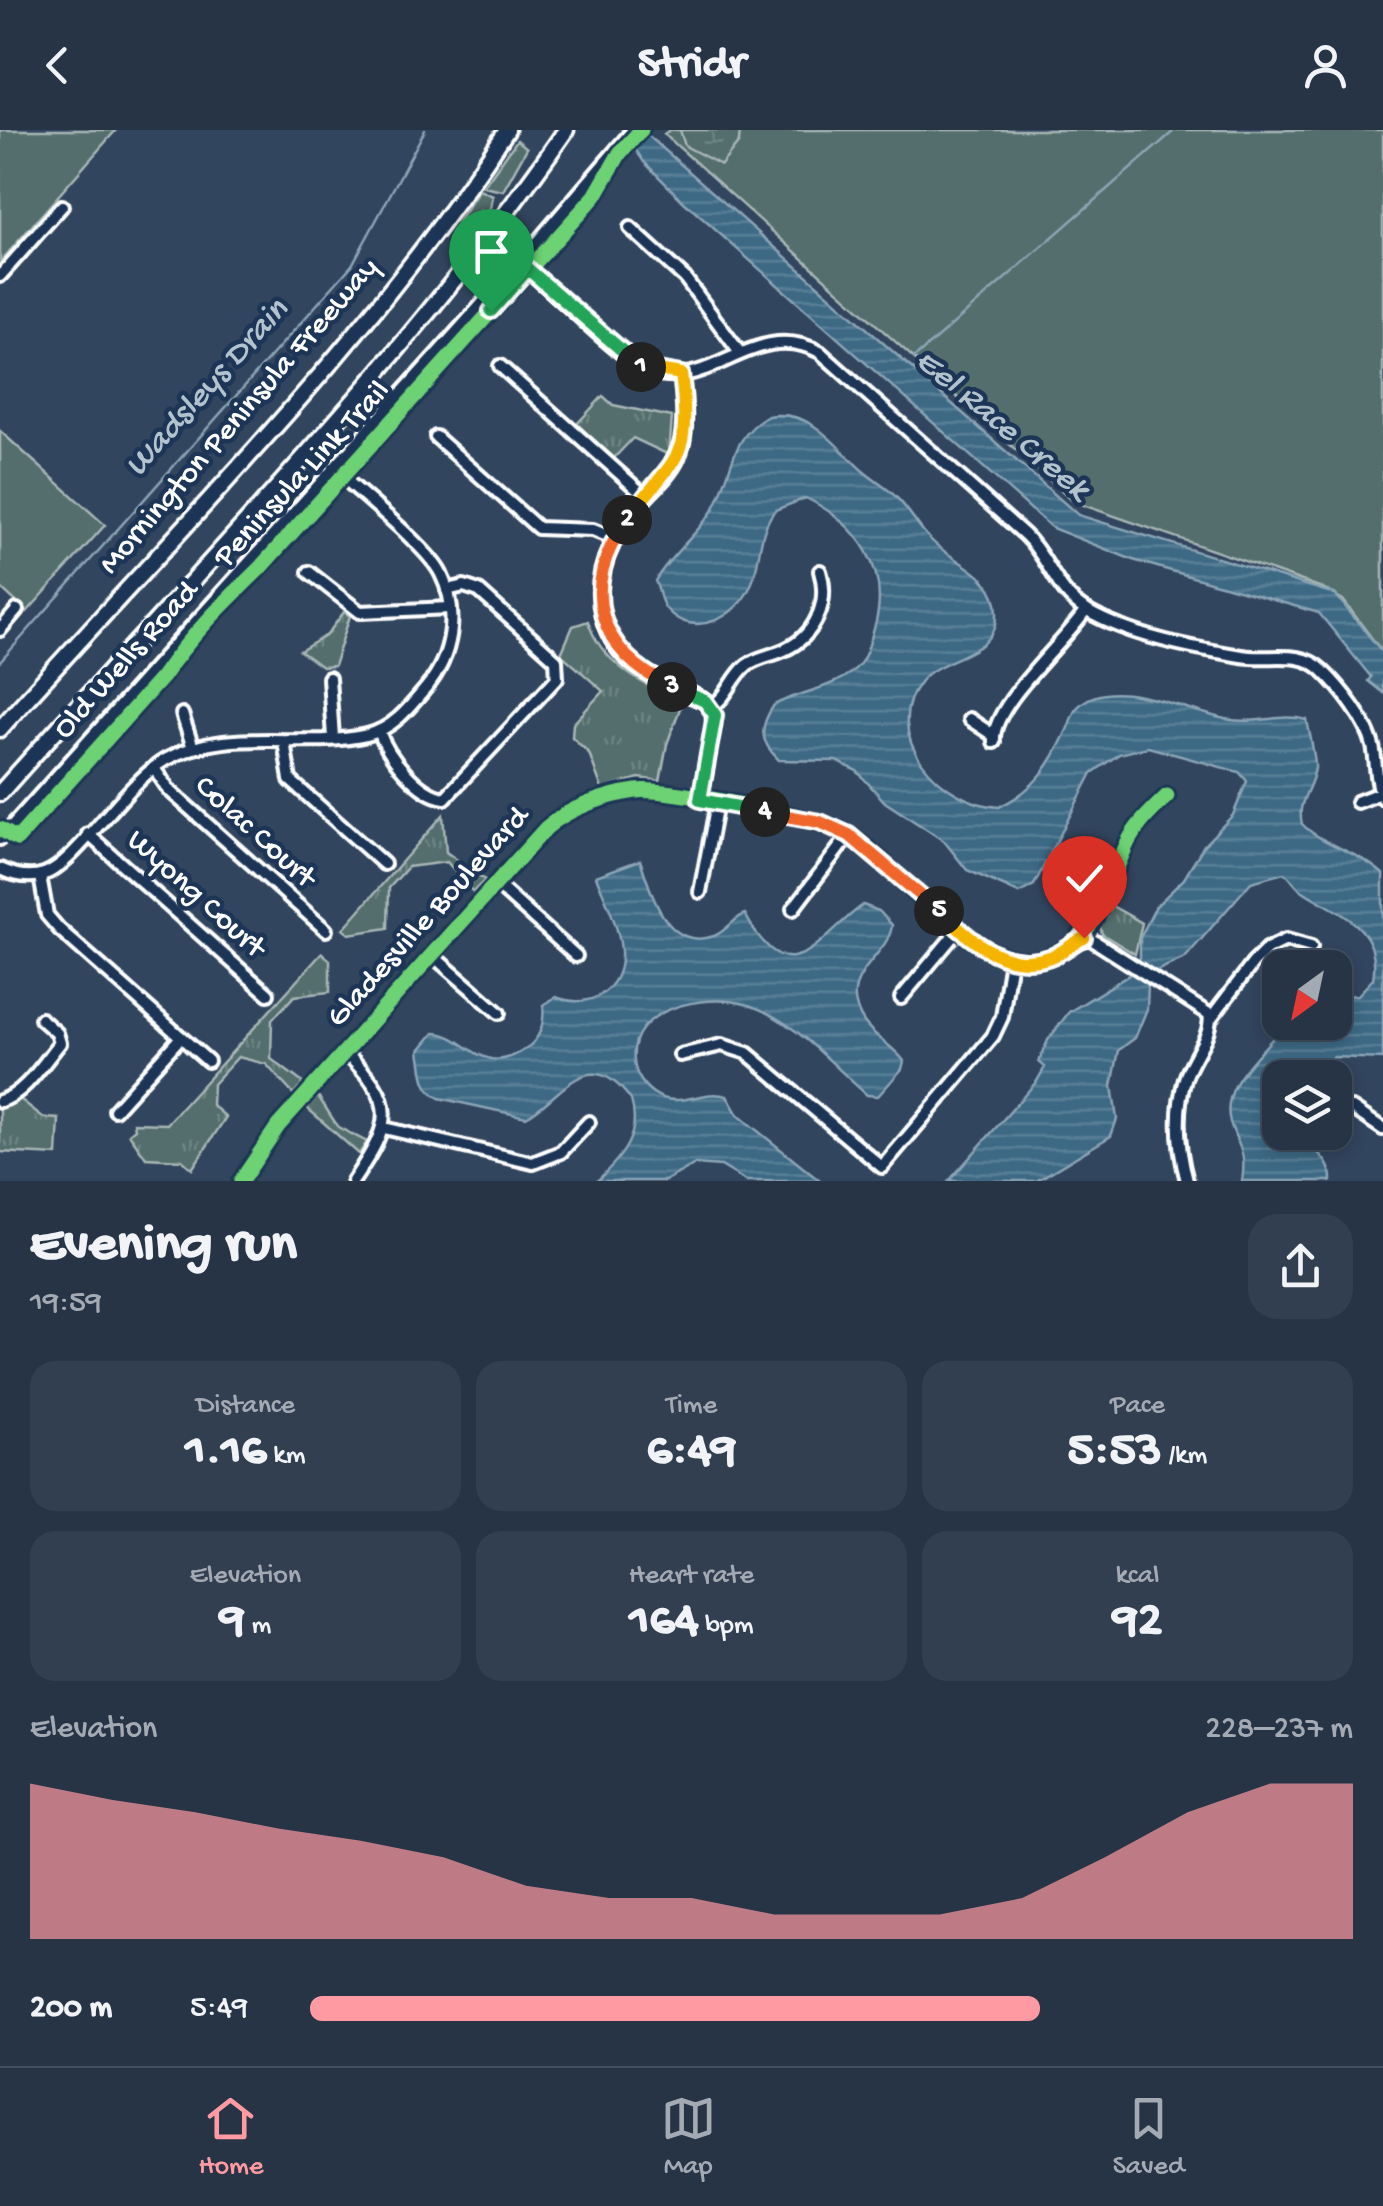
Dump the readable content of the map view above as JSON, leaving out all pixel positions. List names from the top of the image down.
{
  "streets": {
    "highway": ["Mornington Peninsula Freeway"],
    "street": [
      "Old Wells Road",
      "Colac Court",
      "Wyong Court",
      "Gladesville Boulevard"
    ],
    "cycle path": ["Peninsula Link Trail"]
  },
  "water": ["Wadsleys Drain", "Eel Race Creek"],
  "north": "bottom left",
  "page": {
    "header": "Stridr",
    "pins": [
      "1",
      "2",
      "3",
      "4",
      "5"
    ],
    "heading": ["Evening run", "19:59"],
    "stats": [
      ["Distance", "1.16 km"],
      ["Time", "6:49"],
      ["Pace", "5:53 /km"],
      ["Elevation", "9 m"],
      ["Heart rate", "164 bpm"],
      ["kcal", "92"]
    ],
    "chart": ["Elevation", "228–237 m"],
    "list": [
      {
        "name": "200 m",
        "note": "5:49"
      }
    ],
    "tabs": ["Home", "Map", "Saved"]
  }
}
